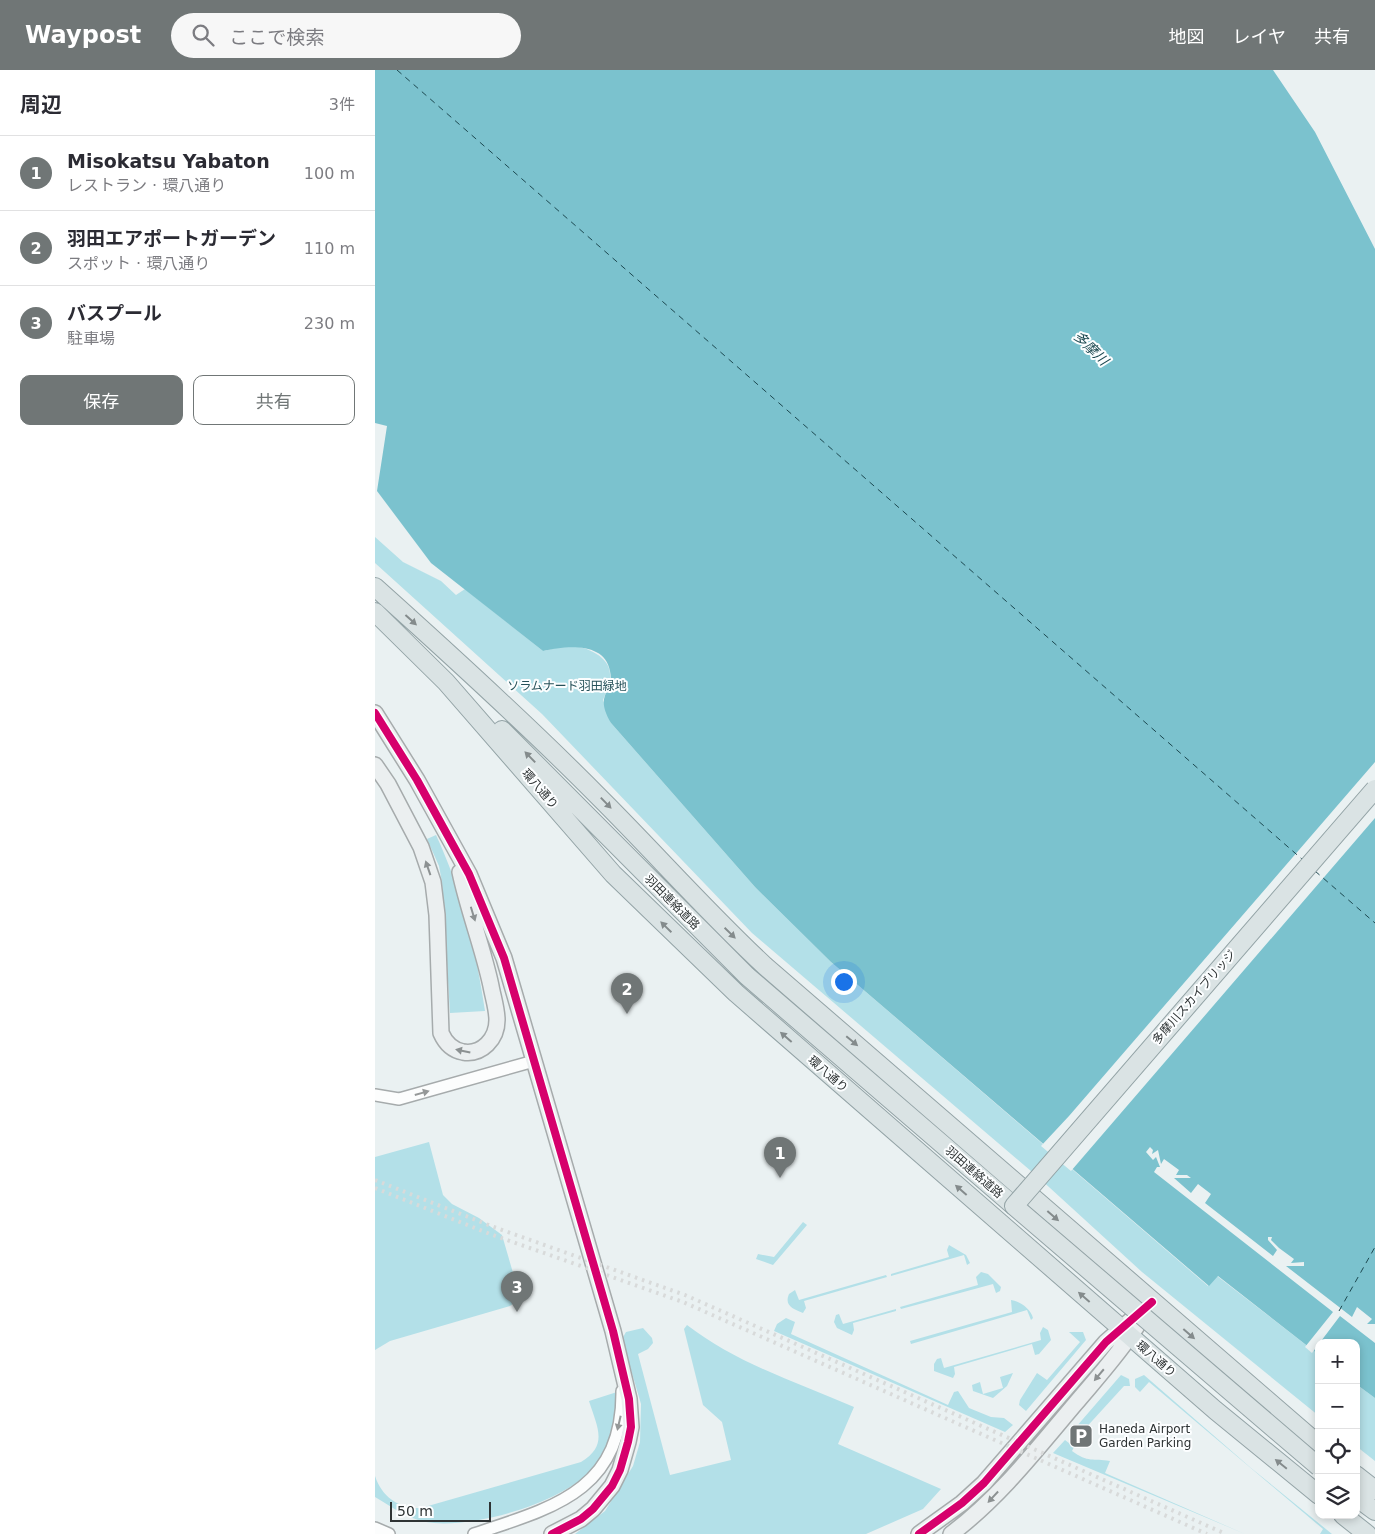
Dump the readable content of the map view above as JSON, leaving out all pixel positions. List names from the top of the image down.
{
  "streets": {
    "main road": ["環八通り", "羽田連絡道路", "多摩川スカイブリッジ"]
  },
  "crossings": [
    ["羽田連絡道路", "多摩川スカイブリッジ"]
  ],
  "water": ["多摩川"],
  "parks": ["ソラムナード羽田緑地"],
  "places": {
    "parking": ["Haneda Airport Garden Parking"]
  },
  "scale_bar": "50 m",
  "page": {
    "header": "Waypost",
    "search": "ここで検索",
    "nav": ["地図", "レイヤ", "共有"],
    "heading": ["周辺", "3件"],
    "list": [
      {
        "mark": "1",
        "name": "Misokatsu Yabaton",
        "note": "レストラン · 環八通り",
        "value": "100 m"
      },
      {
        "mark": "2",
        "name": "羽田エアポートガーデン",
        "note": "スポット · 環八通り",
        "value": "110 m"
      },
      {
        "mark": "3",
        "name": "バスプール",
        "note": "駐車場",
        "value": "230 m"
      }
    ],
    "buttons": ["保存", "共有"],
    "pins": ["2", "1", "3"],
    "map_buttons": ["+", "−"],
    "scale": "50 m"
  }
}
